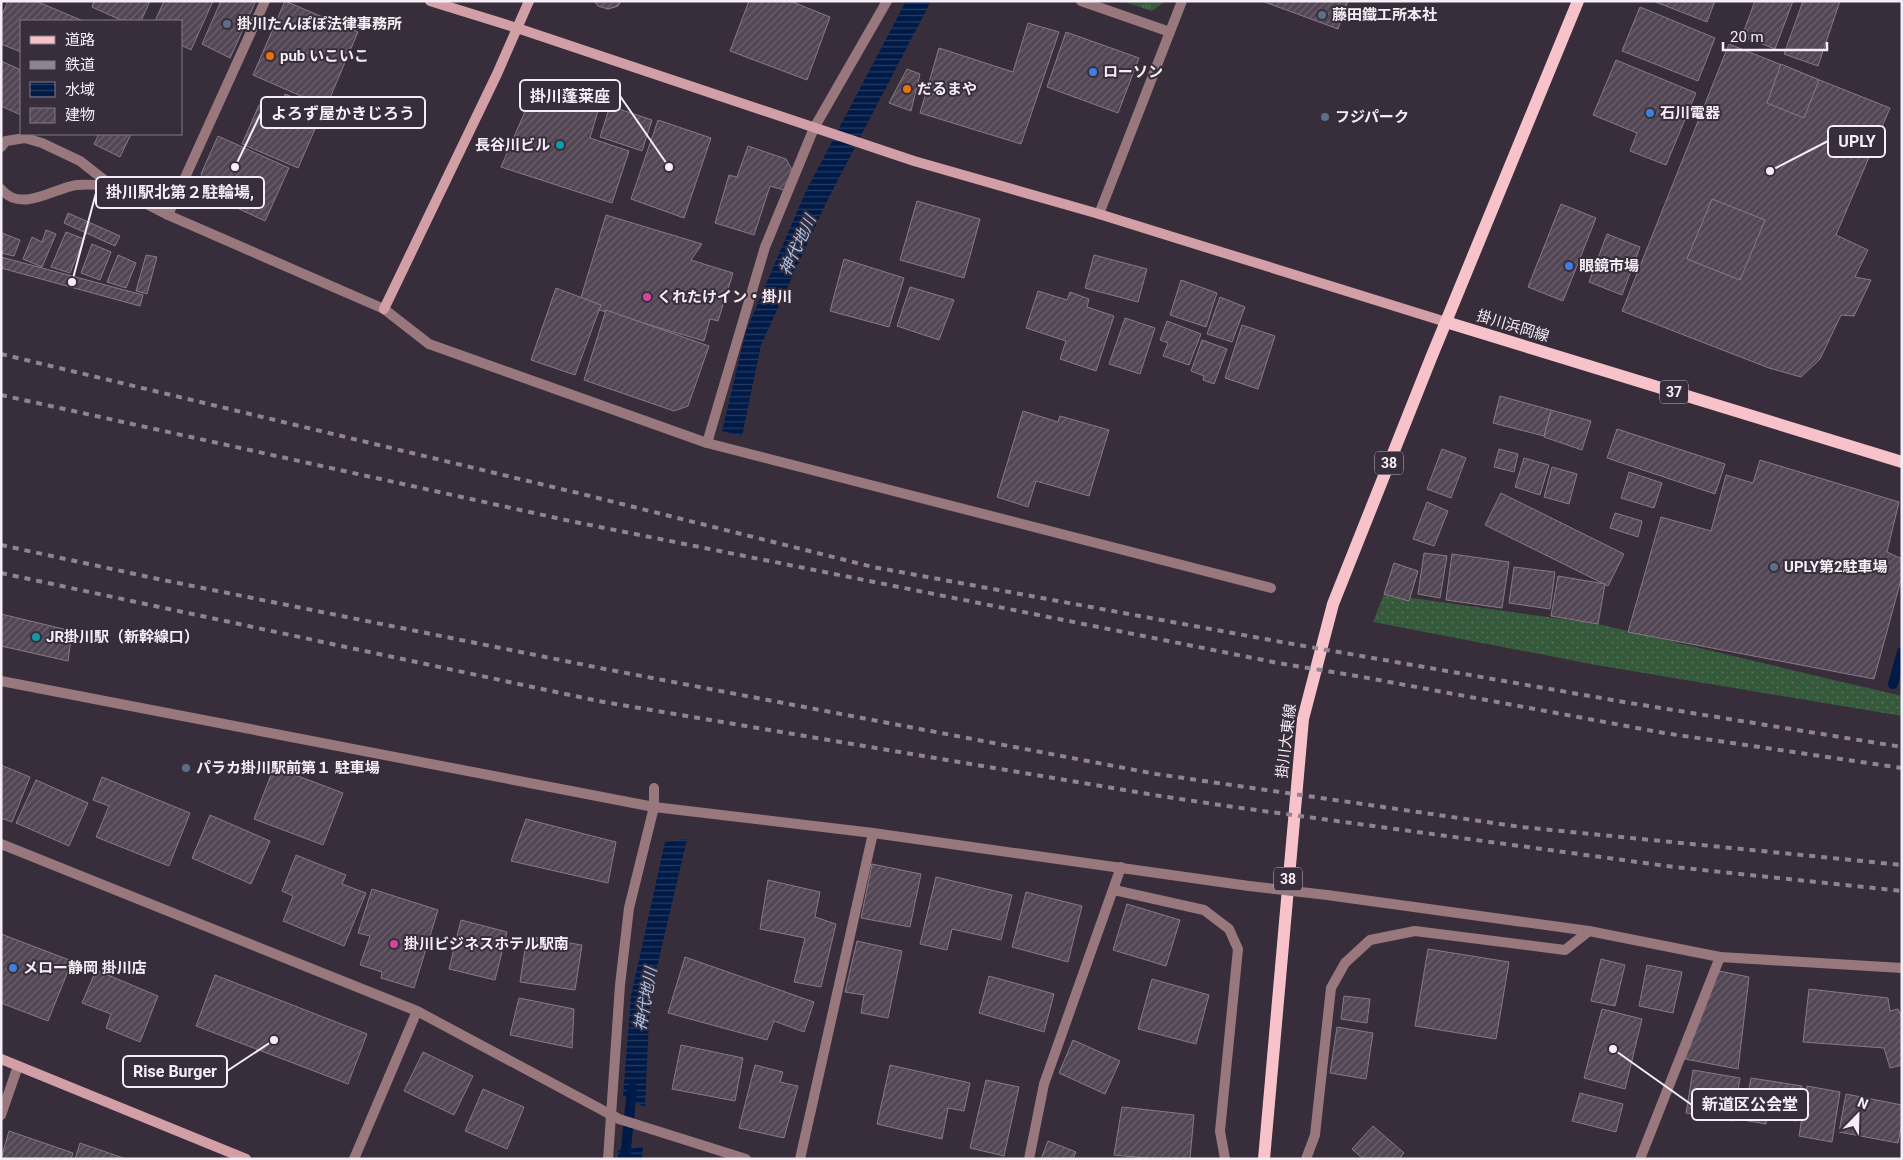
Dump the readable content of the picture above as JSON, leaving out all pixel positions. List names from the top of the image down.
{
  "streets": {
    "main road": [
      "掛川浜岡線",
      "37",
      "38",
      "掛川大東線"
    ]
  },
  "crossings": [
    ["掛川浜岡線", "掛川大東線"]
  ],
  "water": ["神代地川"],
  "places": [
    "藤田鐵工所本社",
    "掛川たんぽぽ法律事務所",
    "pub いこいこ",
    "ローソン",
    "だるまや",
    "石川電器",
    "フジパーク",
    "長谷川ビル",
    "よろず屋かきじろう",
    "掛川蓬莱座",
    "UPLY",
    "眼鏡市場",
    "掛川駅北第２駐輪場,",
    "くれたけイン・掛川",
    "UPLY第2駐車場",
    "JR掛川駅（新幹線口）",
    "パラカ掛川駅前第１ 駐車場",
    "掛川ビジネスホテル駅南",
    "メロー静岡 掛川店",
    "Rise Burger",
    "新道区公会堂"
  ],
  "legend": [
    "道路",
    "鉄道",
    "水域",
    "建物"
  ],
  "scale_bar": "20 m",
  "north": "top right"
}
